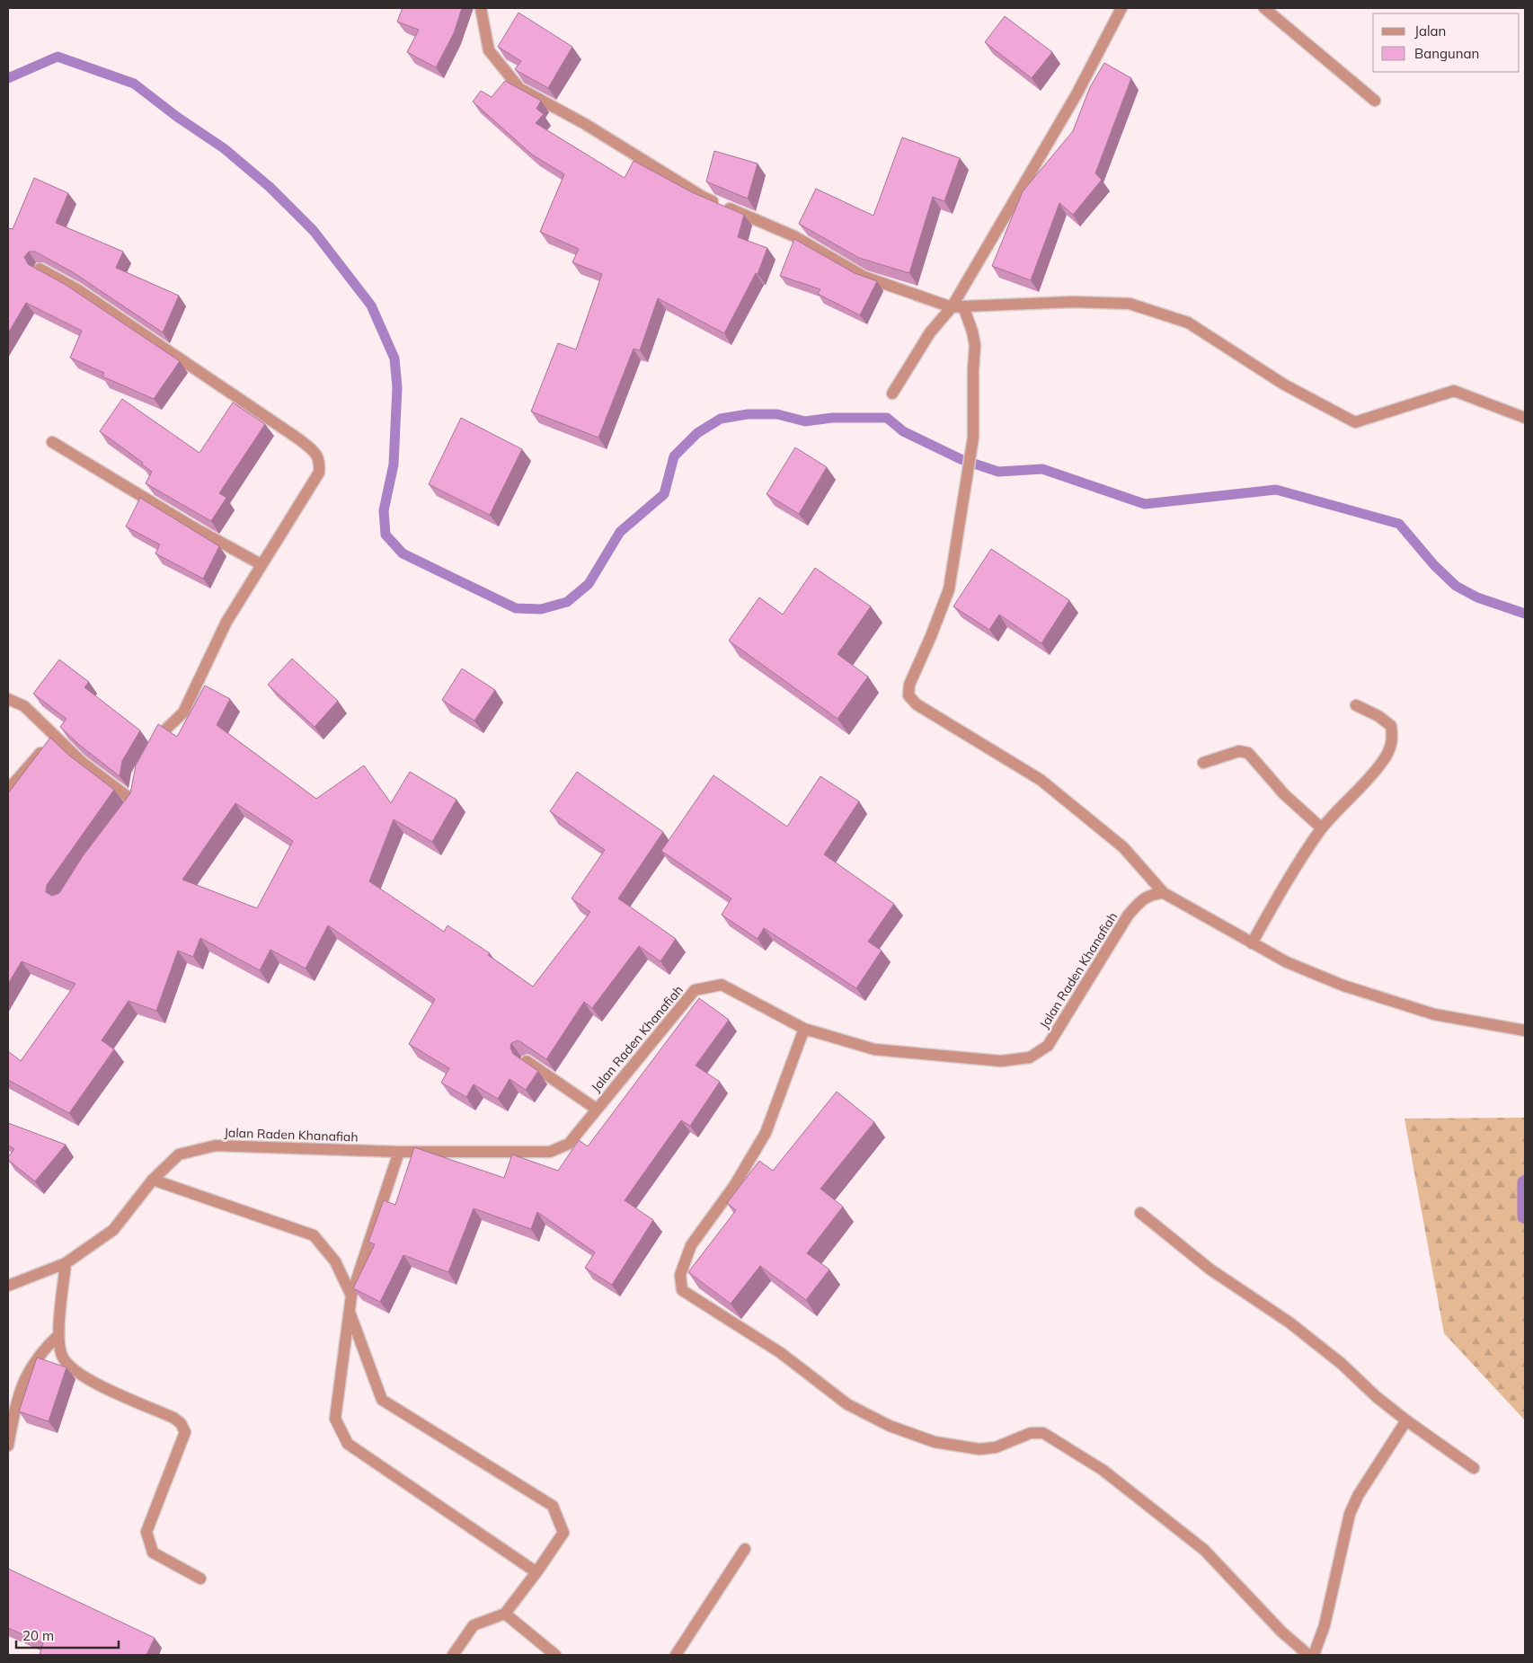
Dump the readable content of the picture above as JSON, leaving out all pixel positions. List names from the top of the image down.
{
  "streets": {
    "street": ["Jalan Raden Khanafiah"]
  },
  "legend": ["Jalan", "Bangunan"],
  "scale_bar": "20 m"
}
